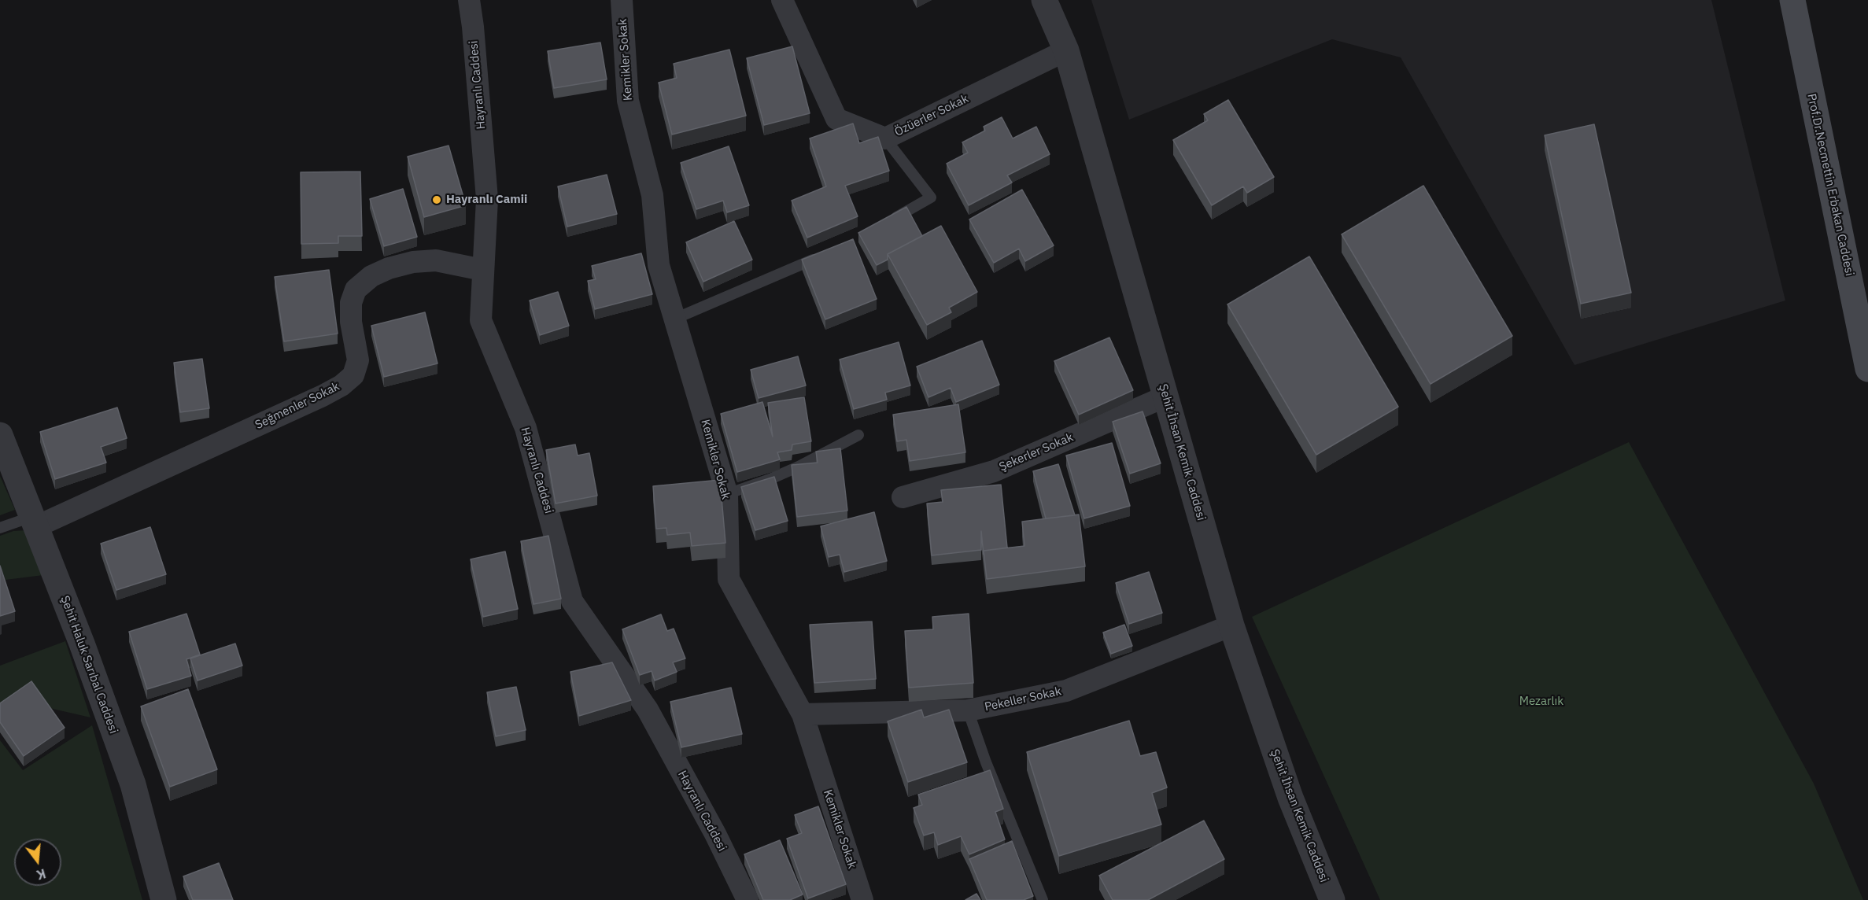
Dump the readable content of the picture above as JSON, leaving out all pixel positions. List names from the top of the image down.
{
  "streets": {
    "main road": ["Prof.Dr.Necmettin Erbakan Caddesi"],
    "street": [
      "Kemikler Sokak",
      "Hayranlı Caddesi",
      "Özüerler Sokak",
      "Seğmenler Sokak",
      "Şekerler Sokak",
      "Şehit İhsan Kemik Caddesi",
      "Şehit Haluk Sarıbal Caddesi",
      "Pekeller Sokak"
    ]
  },
  "crossings": [
    ["Kemikler Sokak", "Pekeller Sokak"],
    ["Hayranlı Caddesi", "Seğmenler Sokak"],
    ["Özüerler Sokak", "Şehit İhsan Kemik Caddesi"],
    ["Seğmenler Sokak", "Şehit Haluk Sarıbal Caddesi"],
    ["Şekerler Sokak", "Şehit İhsan Kemik Caddesi"],
    ["Şehit İhsan Kemik Caddesi", "Pekeller Sokak"]
  ],
  "parks": ["Mezarlık"],
  "places": ["Hayranlı Camii"],
  "north": "bottom"
}
